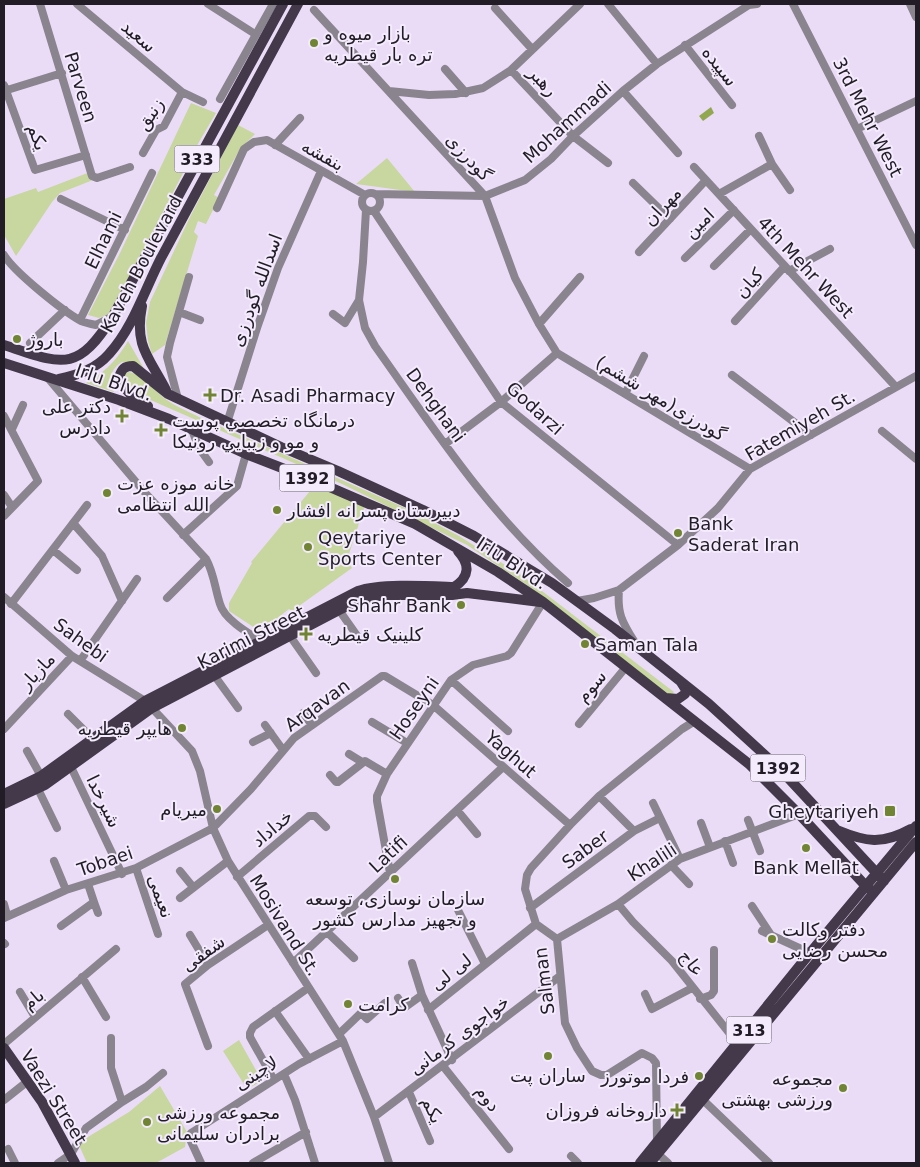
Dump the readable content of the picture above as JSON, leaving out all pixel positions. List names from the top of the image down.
{
  "streets": {
    "main road": [
      "333",
      "Kaveh Boulevard",
      "Irlu Blvd.",
      "1392",
      "Karimi Street",
      "313",
      "Vaezi Street"
    ],
    "street": [
      "سعید",
      "سپیده",
      "رهبر",
      "Parveen",
      "زنبق",
      "3rd Mehr West",
      "Mohammadi",
      "یکم",
      "بنفشه",
      "گودرزی",
      "مهران",
      "امین",
      "Elhami",
      "4th Mehr West",
      "کیان",
      "اسدالله گودرزی",
      "گودرزی(مهر ششم)",
      "Dehghani",
      "Godarzi",
      "Fatemiyeh St.",
      "Sahebi",
      "مازیار",
      "سوم",
      "Arqavan",
      "Hoseyni",
      "Yaghut",
      "شیرخدا",
      "خداداد",
      "Saber",
      "Latifi",
      "Tobaei",
      "Khalili",
      "نعیمی",
      "Mosivand St.",
      "شفقی",
      "عاج",
      "لی لی",
      "Salman",
      "بام",
      "خواجوی کرمانی",
      "لاچینی",
      "دوم"
    ]
  },
  "crossings": [
    ["سعید", "زنبق"],
    ["سپیده", "Mohammadi"],
    ["رهبر", "Mohammadi"],
    ["Parveen", "یکم"],
    ["Mohammadi", "بنفشه"],
    ["Mohammadi", "گودرزی"],
    ["Mohammadi", "Dehghani"],
    ["Mohammadi", "Godarzi"],
    ["یکم", "خواجوی کرمانی"],
    ["بنفشه", "اسدالله گودرزی"],
    ["بنفشه", "Dehghani"],
    ["بنفشه", "Godarzi"],
    ["گودرزی", "گودرزی(مهر ششم)"],
    ["مهران", "4th Mehr West"],
    ["امین", "4th Mehr West"],
    ["Kaveh Boulevard", "Irlu Blvd."],
    ["4th Mehr West", "کیان"],
    ["4th Mehr West", "Fatemiyeh St."],
    ["اسدالله گودرزی", "Irlu Blvd."],
    ["Irlu Blvd.", "Fatemiyeh St."],
    ["Irlu Blvd.", "Karimi Street"],
    ["Irlu Blvd.", "سوم"],
    ["Irlu Blvd.", "Hoseyni"],
    ["Irlu Blvd.", "Khalili"],
    ["Irlu Blvd.", "Salman"],
    ["Irlu Blvd.", "313"],
    ["گودرزی(مهر ششم)", "Fatemiyeh St."],
    ["Dehghani", "Godarzi"],
    ["Godarzi", "Fatemiyeh St."],
    ["Karimi Street", "Sahebi"],
    ["Karimi Street", "Hoseyni"],
    ["Karimi Street", "شیرخدا"],
    ["Karimi Street", "Mosivand St."],
    ["Sahebi", "مازیار"],
    ["Sahebi", "Mosivand St."],
    ["Arqavan", "Hoseyni"],
    ["Arqavan", "Yaghut"],
    ["Arqavan", "Tobaei"],
    ["Arqavan", "Mosivand St."],
    ["Hoseyni", "Yaghut"],
    ["Hoseyni", "Latifi"],
    ["Yaghut", "Latifi"],
    ["Yaghut", "Salman"],
    ["شیرخدا", "Tobaei"],
    ["خداداد", "Mosivand St."],
    ["Saber", "Salman"],
    ["Latifi", "Mosivand St."],
    ["Tobaei", "نعیمی"],
    ["Tobaei", "Mosivand St."],
    ["Khalili", "عاج"],
    ["Khalili", "Salman"],
    ["Mosivand St.", "شفقی"],
    ["Mosivand St.", "خواجوی کرمانی"],
    ["Mosivand St.", "لاچینی"],
    ["عاج", "313"],
    ["لی لی", "Salman"],
    ["لی لی", "خواجوی کرمانی"],
    ["Salman", "313"],
    ["Salman", "خواجوی کرمانی"],
    ["خواجوی کرمانی", "دوم"]
  ],
  "places": {
    "other": [
      "بازار میوه و تره بار قیطریه",
      "باروژ",
      "خانه موزه عزت الله انتظامی",
      "دبیرستان پسرانه افشار",
      "Bank Saderat Iran",
      "Qeytariye Sports Center",
      "Shahr Bank",
      "Saman Tala",
      "هایپر قیطریه",
      "میریام",
      "Bank Mellat",
      "سازمان نوسازی، توسعه و تجهیز مدارس کشور",
      "دفتر وکالت محسن رضایی",
      "کرامت",
      "ساران پت",
      "فردا موتورز",
      "مجموعه ورزشی بهشتی",
      "مجموعه ورزشی برادران سلیمانی"
    ],
    "health": [
      "Dr. Asadi Pharmacy",
      "دکتر علی دادرس",
      "درمانگاه تخصصي پوست و مو و زيبايي رونيكا",
      "کلینیک قیطریه",
      "داروخانه فروزان"
    ],
    "transit": ["Gheytariyeh"]
  }
}
